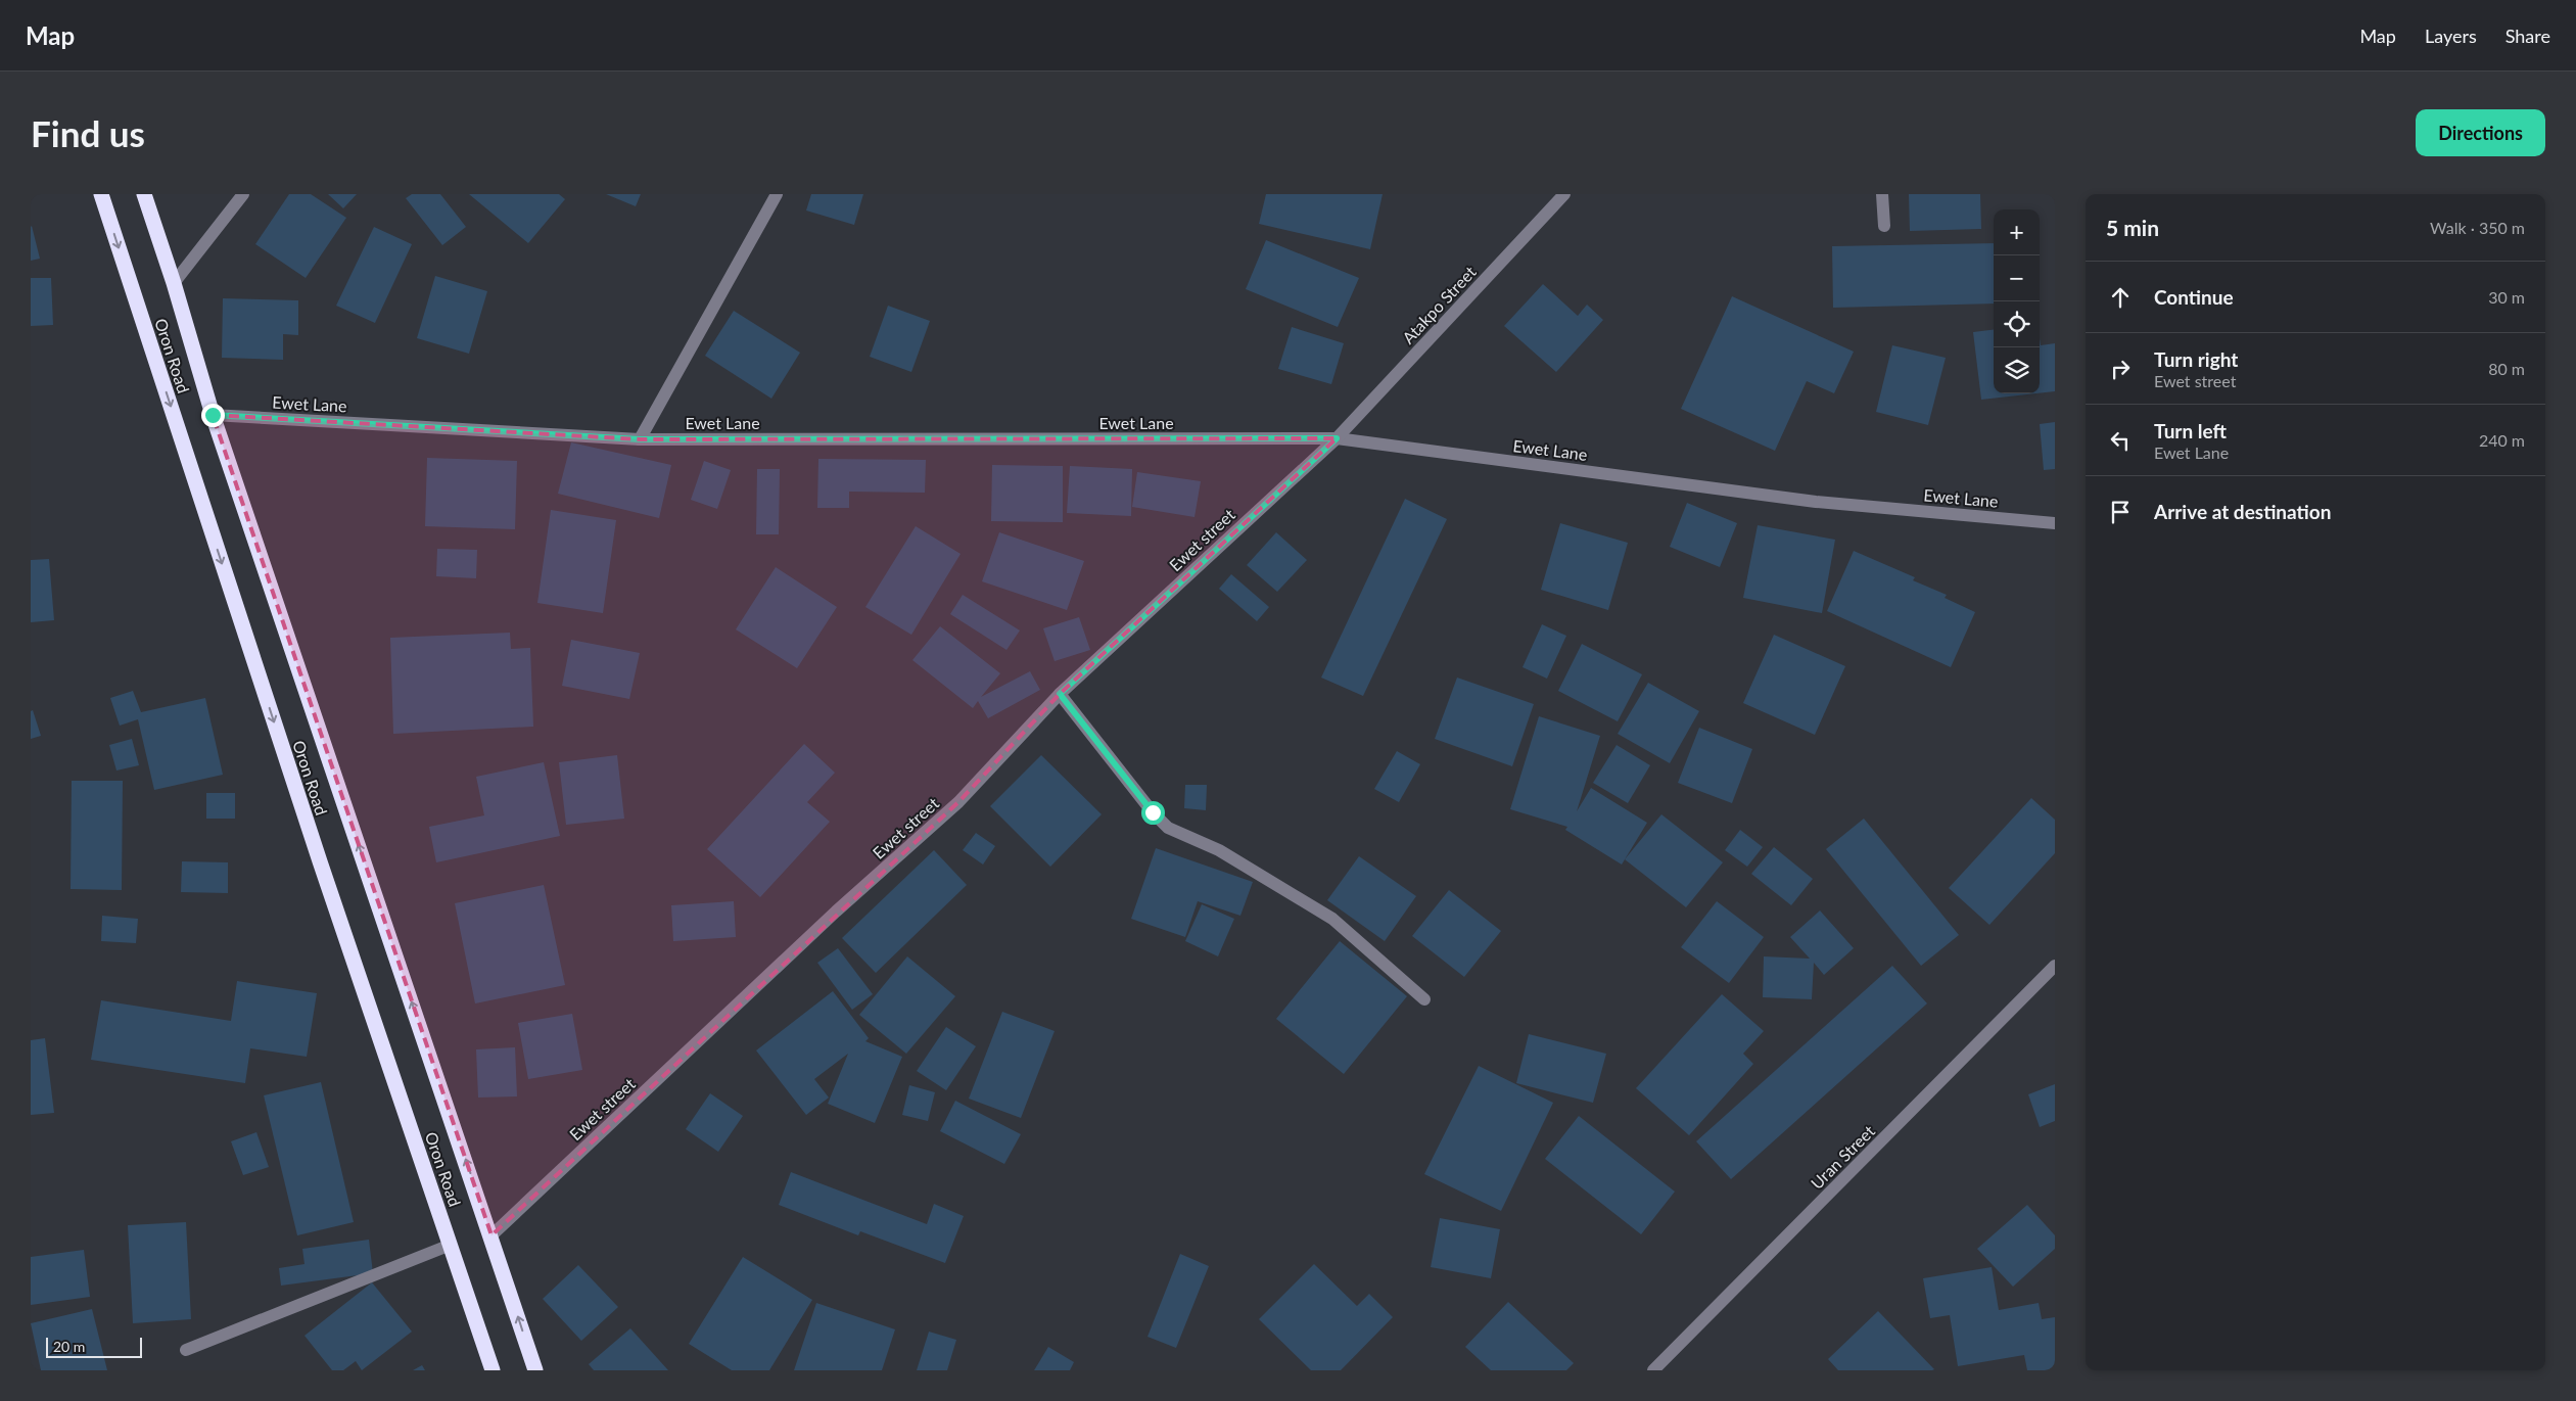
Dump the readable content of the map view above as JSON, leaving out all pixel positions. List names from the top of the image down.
{
  "streets": {
    "highway": ["Oron Road"],
    "street": [
      "Atakpo Street",
      "Ewet Lane",
      "Ewet street",
      "Uran Street"
    ]
  },
  "crossings": [
    ["Atakpo Street", "Ewet Lane"],
    ["Atakpo Street", "Ewet street"],
    ["Oron Road", "Ewet Lane"],
    ["Oron Road", "Ewet street"],
    ["Ewet Lane", "Ewet street"]
  ],
  "scale_bar": "20 m",
  "page": {
    "header": "Map",
    "nav": ["Map", "Layers", "Share"],
    "buttons": "Directions",
    "title": "Find us",
    "heading": ["5 min", "Walk · 350 m"],
    "map_buttons": ["+", "−"],
    "list": [
      ["Continue", "30 m"],
      ["Turn right", "Ewet street", "80 m"],
      ["Turn left", "Ewet Lane", "240 m"],
      "Arrive at destination"
    ],
    "scale": "20 m"
  }
}
